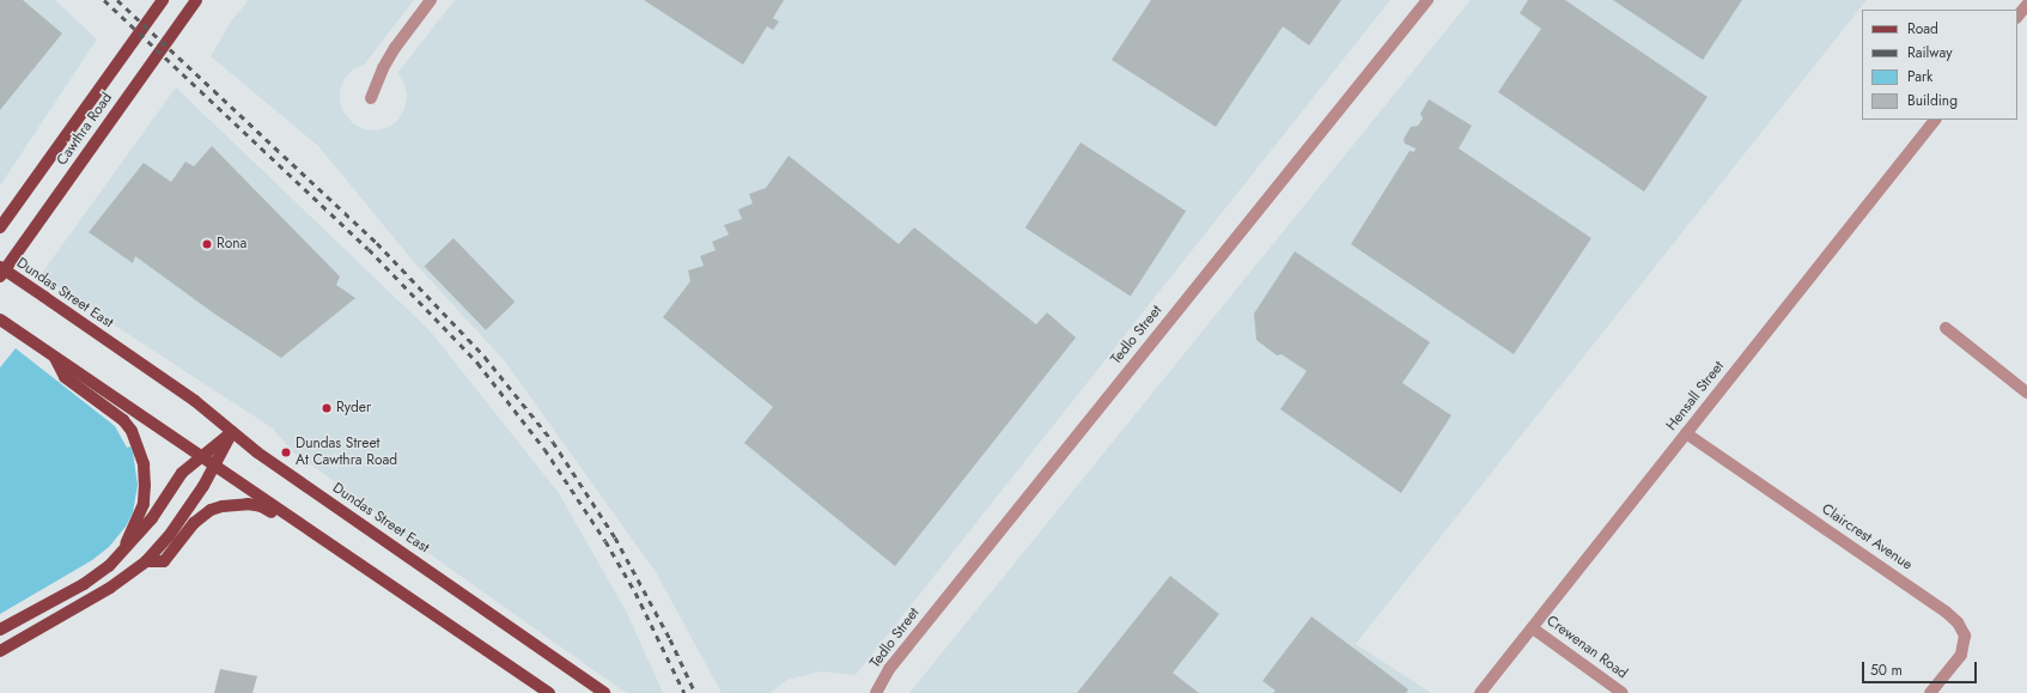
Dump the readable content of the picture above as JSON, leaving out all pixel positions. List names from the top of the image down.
{
  "streets": {
    "main road": ["Cawthra Road", "Dundas Street East"],
    "street": [
      "Tedlo Street",
      "Hensall Street",
      "Claircrest Avenue",
      "Crewenan Road"
    ]
  },
  "crossings": [
    ["Hensall Street", "Claircrest Avenue"],
    ["Hensall Street", "Crewenan Road"]
  ],
  "places": ["Rona", "Ryder", "Dundas Street At Cawthra Road"],
  "legend": [
    "Road",
    "Railway",
    "Park",
    "Building"
  ],
  "scale_bar": "50 m"
}
